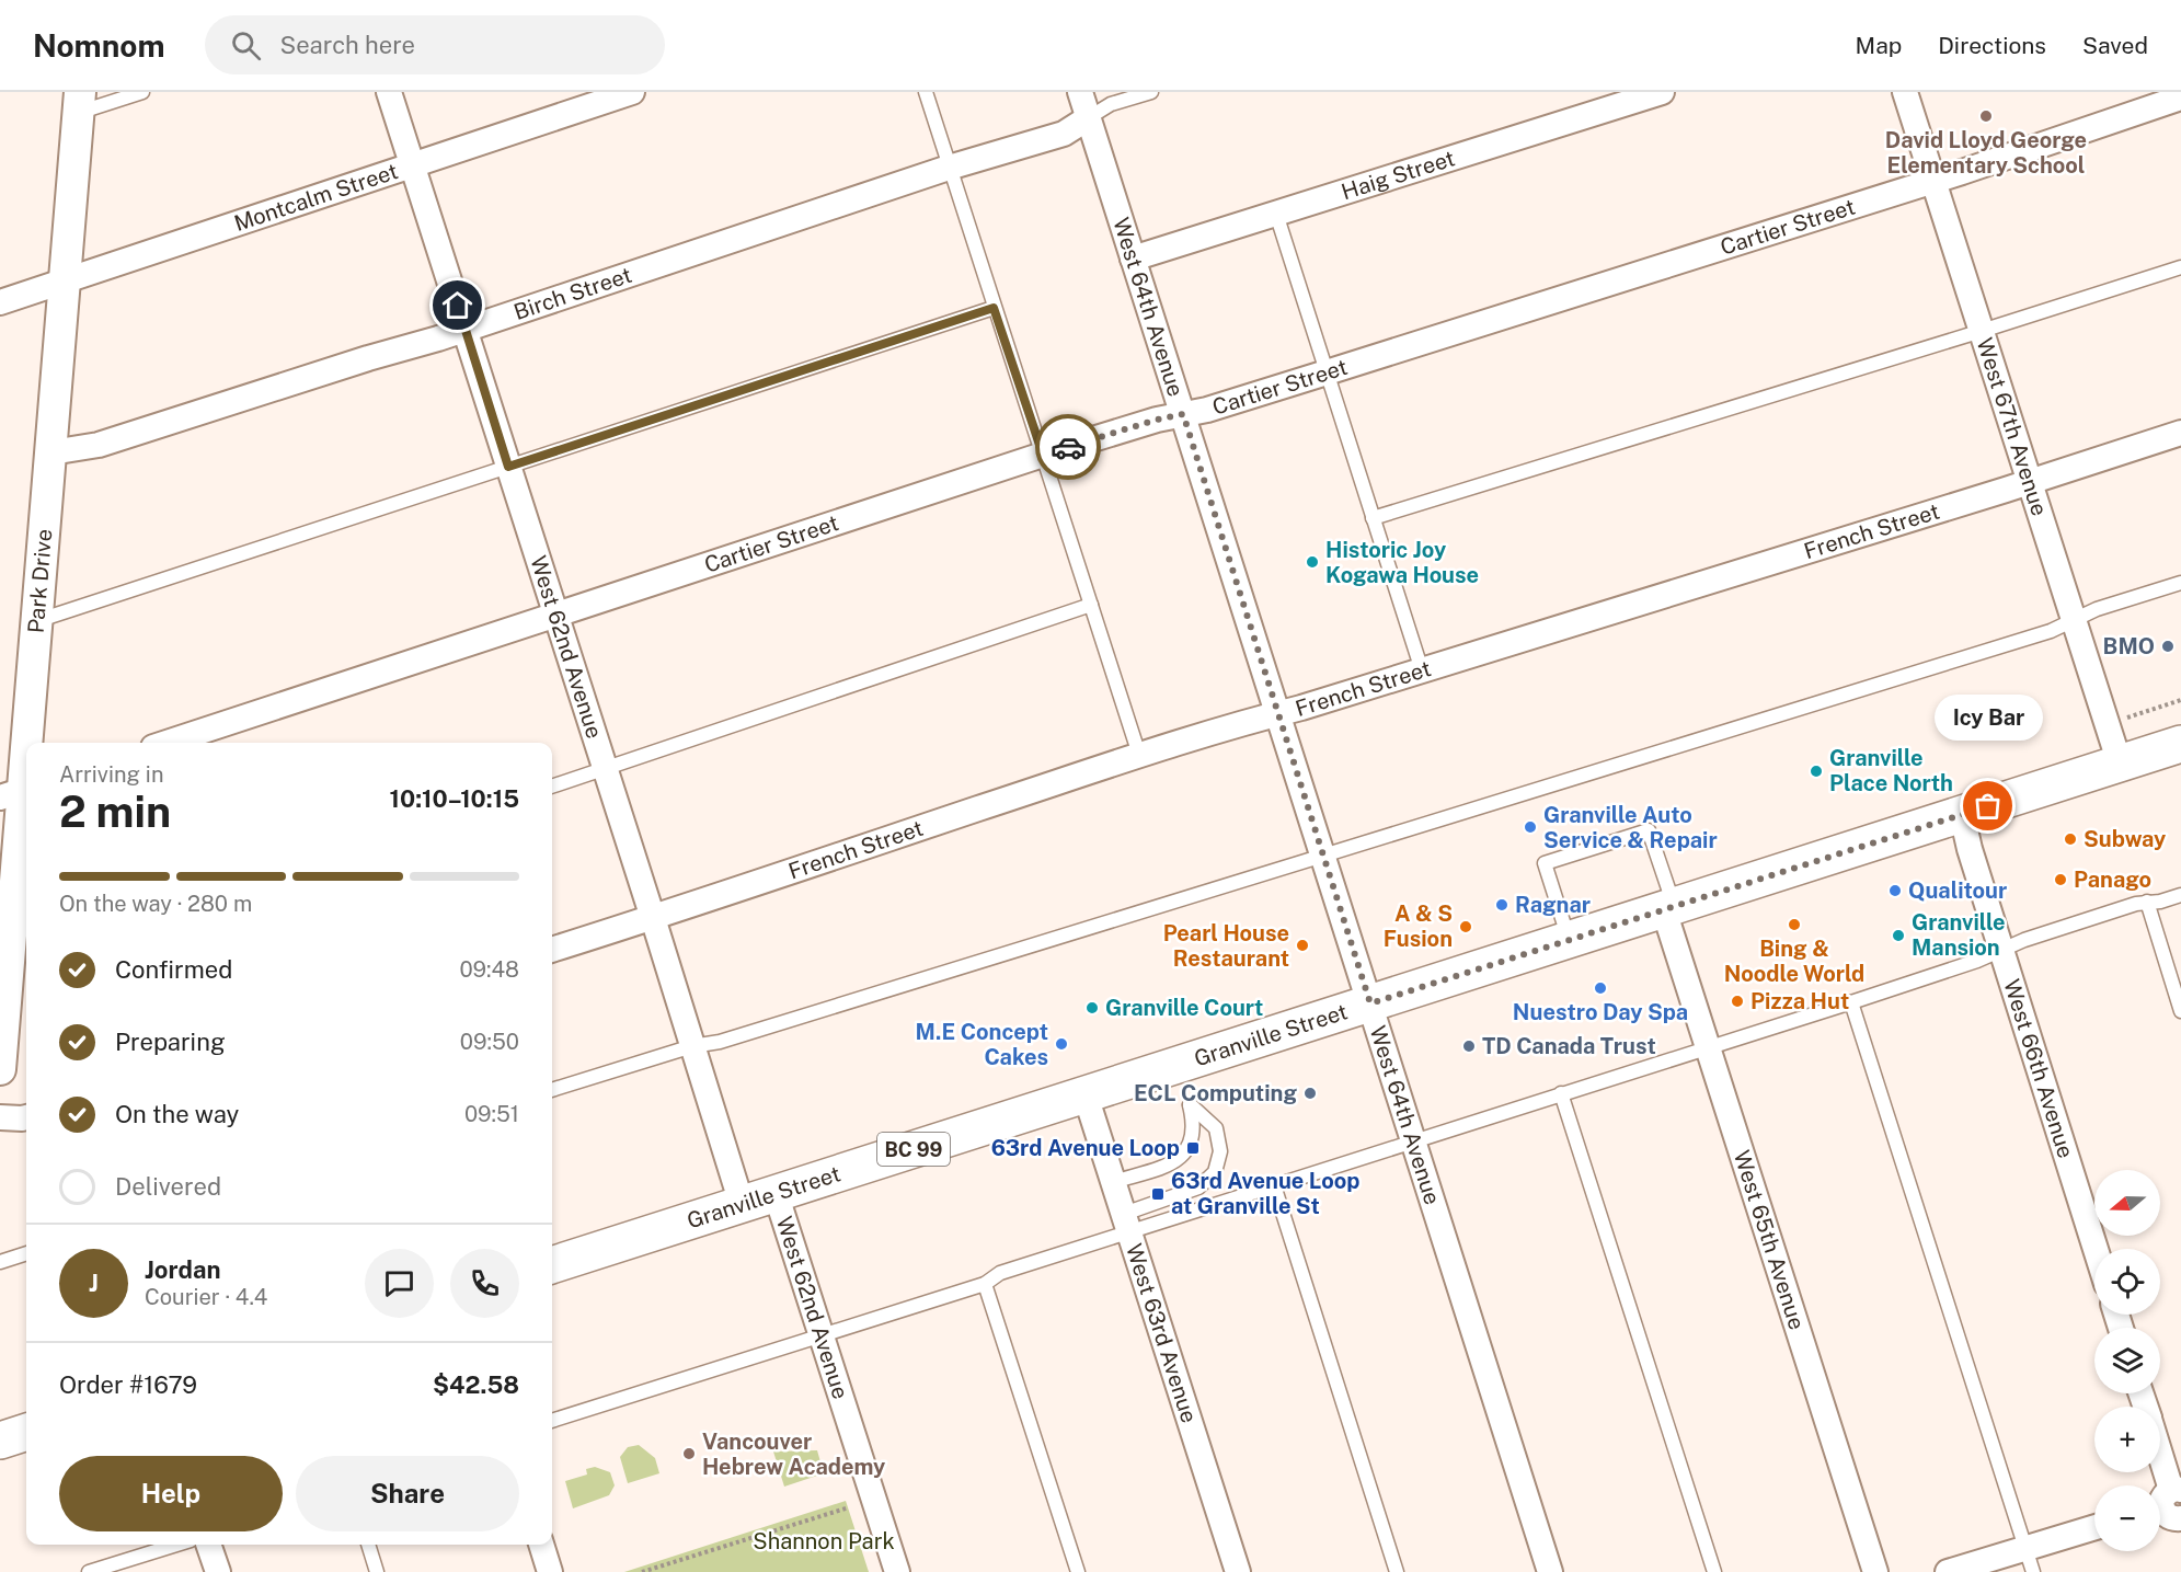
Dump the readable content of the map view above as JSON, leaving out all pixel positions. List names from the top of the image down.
{
  "streets": {
    "highway": ["Granville Street", "BC 99"],
    "street": [
      "Haig Street",
      "Montcalm Street",
      "Cartier Street",
      "Birch Street",
      "West 64th Avenue",
      "West 67th Avenue",
      "French Street",
      "Park Drive",
      "West 62nd Avenue",
      "West 66th Avenue",
      "West 65th Avenue",
      "West 63rd Avenue"
    ]
  },
  "crossings": [
    ["Haig Street", "West 64th Avenue"],
    ["Montcalm Street", "Park Drive"],
    ["Montcalm Street", "West 62nd Avenue"],
    ["Cartier Street", "West 64th Avenue"],
    ["Cartier Street", "West 67th Avenue"],
    ["Cartier Street", "West 62nd Avenue"],
    ["Birch Street", "West 64th Avenue"],
    ["Birch Street", "Park Drive"],
    ["Birch Street", "West 62nd Avenue"],
    ["West 64th Avenue", "French Street"],
    ["West 64th Avenue", "Granville Street"],
    ["West 67th Avenue", "French Street"],
    ["West 67th Avenue", "Granville Street"],
    ["French Street", "West 62nd Avenue"],
    ["West 62nd Avenue", "Granville Street"],
    ["Granville Street", "West 66th Avenue"],
    ["Granville Street", "West 65th Avenue"],
    ["Granville Street", "West 63rd Avenue"]
  ],
  "parks": ["Shannon Park"],
  "places": {
    "other": [
      "David Lloyd George Elementary School",
      "Historic Joy Kogawa House",
      "BMO",
      "Granville Place North",
      "Icy Bar",
      "Granville Auto Service & Repair",
      "Subway",
      "Panago",
      "Qualitour",
      "Ragnar",
      "Bing & Noodle World",
      "A & S Fusion",
      "Granville Mansion",
      "Pearl House Restaurant",
      "Nuestro Day Spa",
      "Pizza Hut",
      "Granville Court",
      "M.E Concept Cakes",
      "TD Canada Trust",
      "ECL Computing",
      "Vancouver Hebrew Academy"
    ],
    "transit": ["63rd Avenue Loop", "63rd Avenue Loop at Granville St"]
  },
  "north": "left",
  "page": {
    "header": "Nomnom",
    "search": "Search here",
    "nav": ["Map", "Directions", "Saved"],
    "bubble": "Icy Bar",
    "heading": ["2 min", "Arriving in", "10:10–10:15"],
    "panel": [
      "Jordan",
      "Courier · 4.4",
      "Order #1679",
      "$42.58"
    ],
    "bar": "On the way · 280 m",
    "list": [
      ["Confirmed", "09:48"],
      ["Preparing", "09:50"],
      ["On the way", "09:51"],
      "Delivered"
    ],
    "map_buttons": ["+", "−"],
    "round": "J",
    "buttons": ["Help", "Share"]
  }
}
